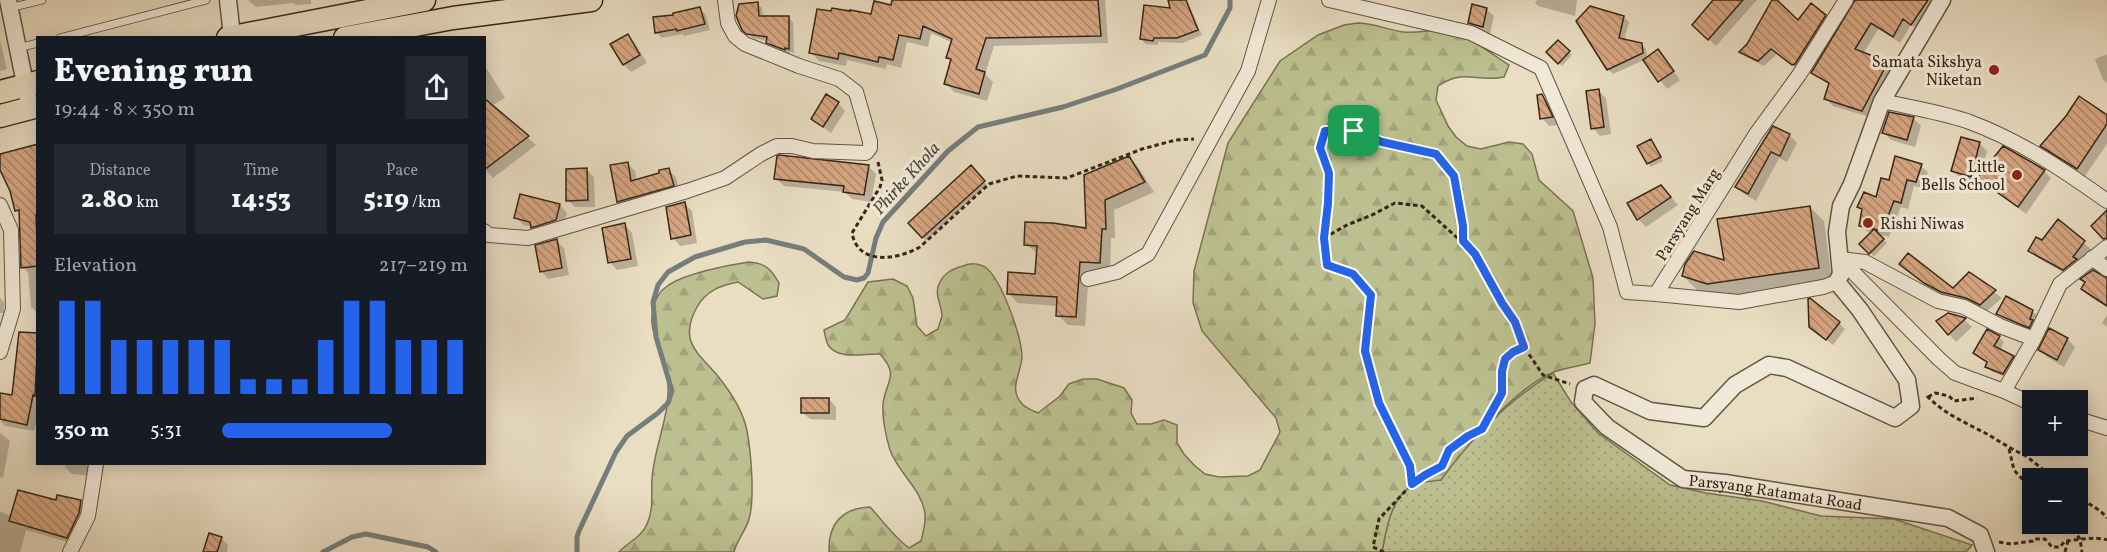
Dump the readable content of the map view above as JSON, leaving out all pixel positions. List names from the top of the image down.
{
  "streets": {
    "street": ["Parsyang Marg", "Parsyang Ratamata Road"]
  },
  "water": ["Phirke Khola"],
  "places": ["Samata Sikshya Niketan", "Little Bells School", "Rishi Niwas"],
  "page": {
    "heading": ["Evening run", "19:44 · 8 × 350 m"],
    "stats": [
      ["Distance", "2.80 km"],
      ["Time", "14:53"],
      ["Pace", "5:19 /km"]
    ],
    "chart": ["Elevation", "217–219 m"],
    "map_buttons": ["+", "−"],
    "list": [
      {
        "name": "350 m",
        "note": "5:31"
      }
    ]
  }
}
